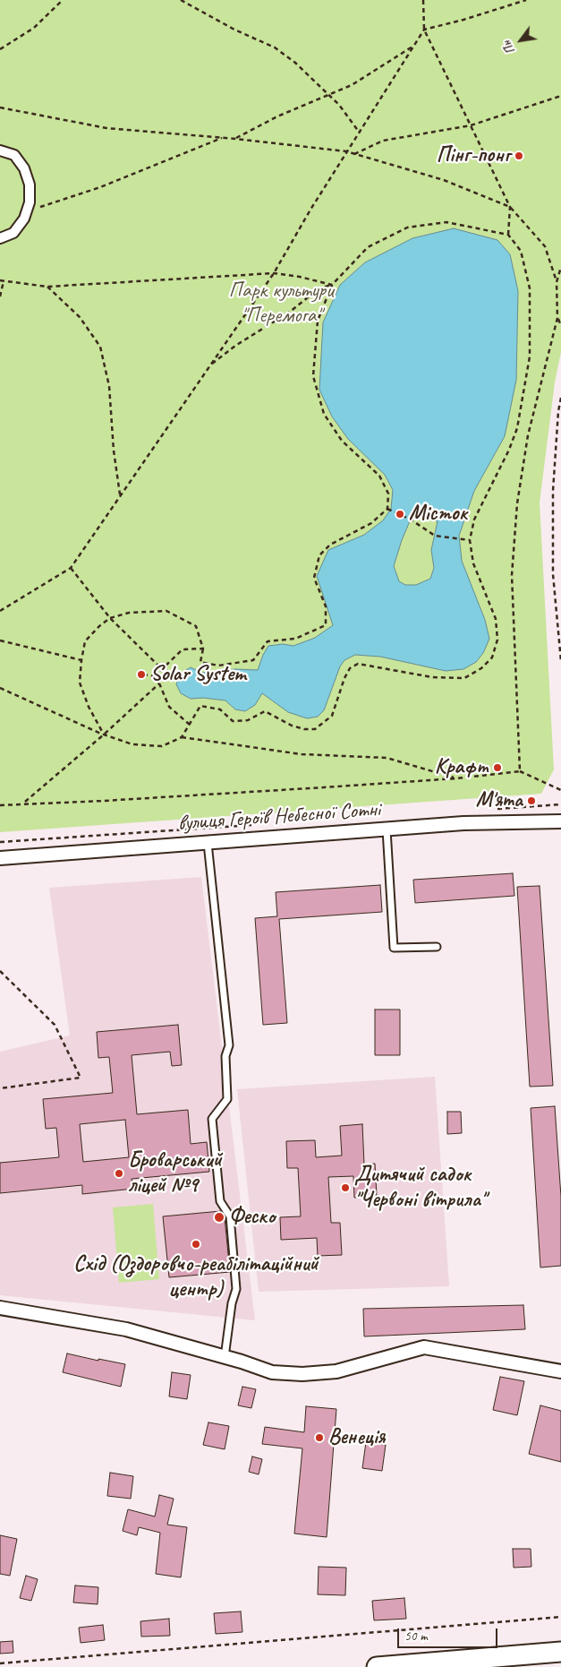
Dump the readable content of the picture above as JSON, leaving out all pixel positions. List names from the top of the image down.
{
  "streets": {
    "street": ["вулиця Героїв Небесної Сотні"]
  },
  "parks": ["Парк культури \"Перемога\""],
  "places": [
    "Пінг-понг",
    "Місток",
    "Solar System",
    "Крафт",
    "М'ята",
    "Броварський ліцей №9",
    "Дитячий садок \"Червоні вітрила\"",
    "Феско",
    "Схід (Оздоровчо-реабілітаційний центр)",
    "Венеція"
  ],
  "scale_bar": "50 m",
  "north": "bottom left"
}
